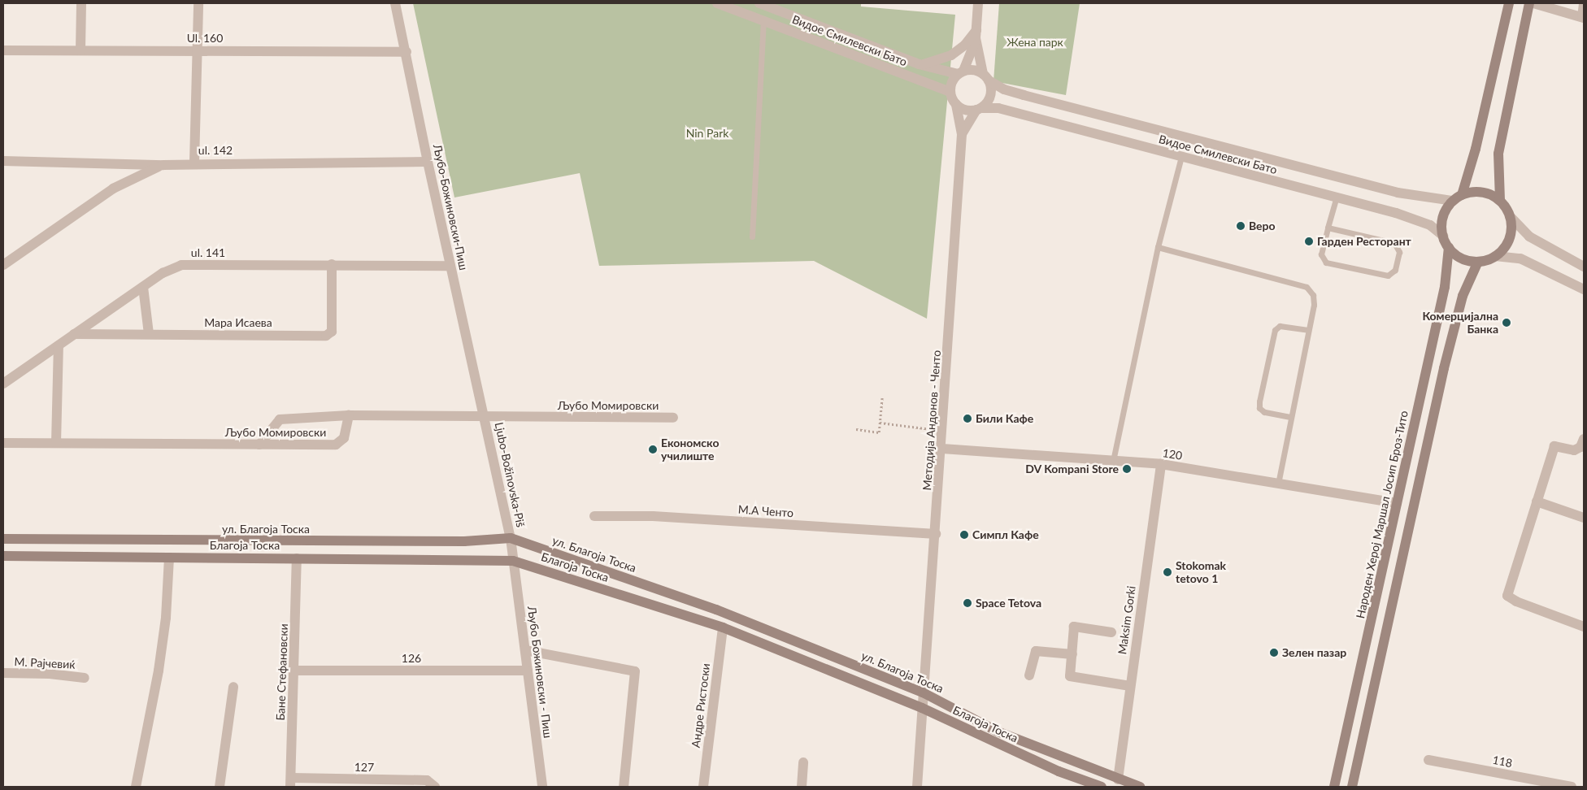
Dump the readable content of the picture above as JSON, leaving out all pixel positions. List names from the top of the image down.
{
  "streets": {
    "main road": ["Народен Херој Маршал Јосип Броз-Тито", "ул. Благоја Тоска", "Благоја Тоска"],
    "street": [
      "Ul. 160",
      "Видое Смилевски Бато",
      "ul. 142",
      "Љубо-Божиновски-Пиш",
      "ul. 141",
      "Мара Исаева",
      "Љубо Момировски",
      "Методија Андонов - Ченто",
      "120",
      "Ljubo-Božinovska-Piš",
      "М.А Ченто",
      "Maksim Gorki",
      "126",
      "М. Рајчевиќ",
      "Бане Стефановски",
      "Љубо Божиновски - Пиш",
      "Андре Ристоски",
      "118",
      "127"
    ]
  },
  "crossings": [
    ["Ul. 160", "Љубо-Божиновски-Пиш"],
    ["Видое Смилевски Бато", "Методија Андонов - Ченто"],
    ["Видое Смилевски Бато", "Народен Херој Маршал Јосип Броз-Тито"],
    ["ul. 142", "Љубо-Божиновски-Пиш"],
    ["Љубо-Божиновски-Пиш", "ul. 141"],
    ["Љубо-Божиновски-Пиш", "Љубо Момировски"],
    ["Љубо-Божиновски-Пиш", "Ljubo-Božinovska-Piš"],
    ["ul. 141", "Мара Исаева"],
    ["Љубо Момировски", "Ljubo-Božinovska-Piš"],
    ["Методија Андонов - Ченто", "120"],
    ["Методија Андонов - Ченто", "М.А Ченто"],
    ["Методија Андонов - Ченто", "ул. Благоја Тоска"],
    ["Методија Андонов - Ченто", "Благоја Тоска"],
    ["120", "Народен Херој Маршал Јосип Броз-Тито"],
    ["120", "Maksim Gorki"],
    ["Ljubo-Božinovska-Piš", "ул. Благоја Тоска"],
    ["Ljubo-Božinovska-Piš", "Благоја Тоска"],
    ["Ljubo-Božinovska-Piš", "Љубо Божиновски - Пиш"],
    ["ул. Благоја Тоска", "Maksim Gorki"],
    ["Благоја Тоска", "Бане Стефановски"],
    ["Благоја Тоска", "Љубо Божиновски - Пиш"],
    ["Благоја Тоска", "Андре Ристоски"],
    ["126", "Бане Стефановски"],
    ["126", "Љубо Божиновски - Пиш"],
    ["Бане Стефановски", "127"]
  ],
  "parks": ["Жена парк", "Nin Park"],
  "places": [
    "Веро",
    "Гарден Ресторант",
    "Комерцијална Банка",
    "Били Кафе",
    "Економско училиште",
    "DV Kompani Store",
    "Симпл Кафе",
    "Stokomak tetovo 1",
    "Space Tetova",
    "Зелен пазар"
  ]
}
